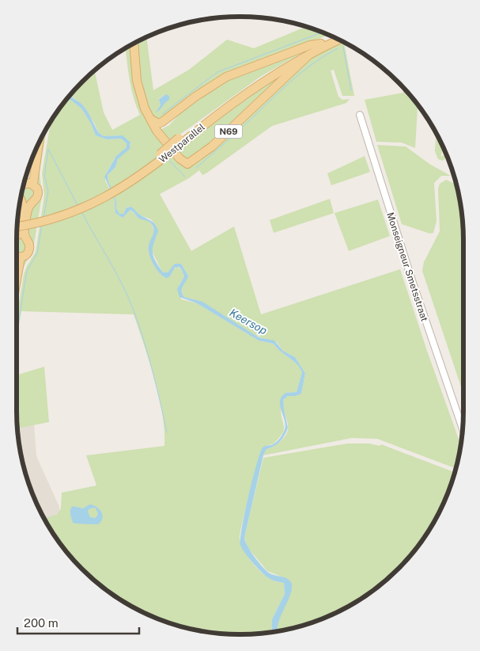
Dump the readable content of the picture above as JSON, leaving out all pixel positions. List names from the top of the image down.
{
  "streets": {
    "main road": ["N69", "Westparallel"],
    "street": ["Monseigneur Smetsstraat"]
  },
  "crossings": [
    ["N69", "Westparallel"]
  ],
  "water": ["Keersop"],
  "scale_bar": "200 m"
}
